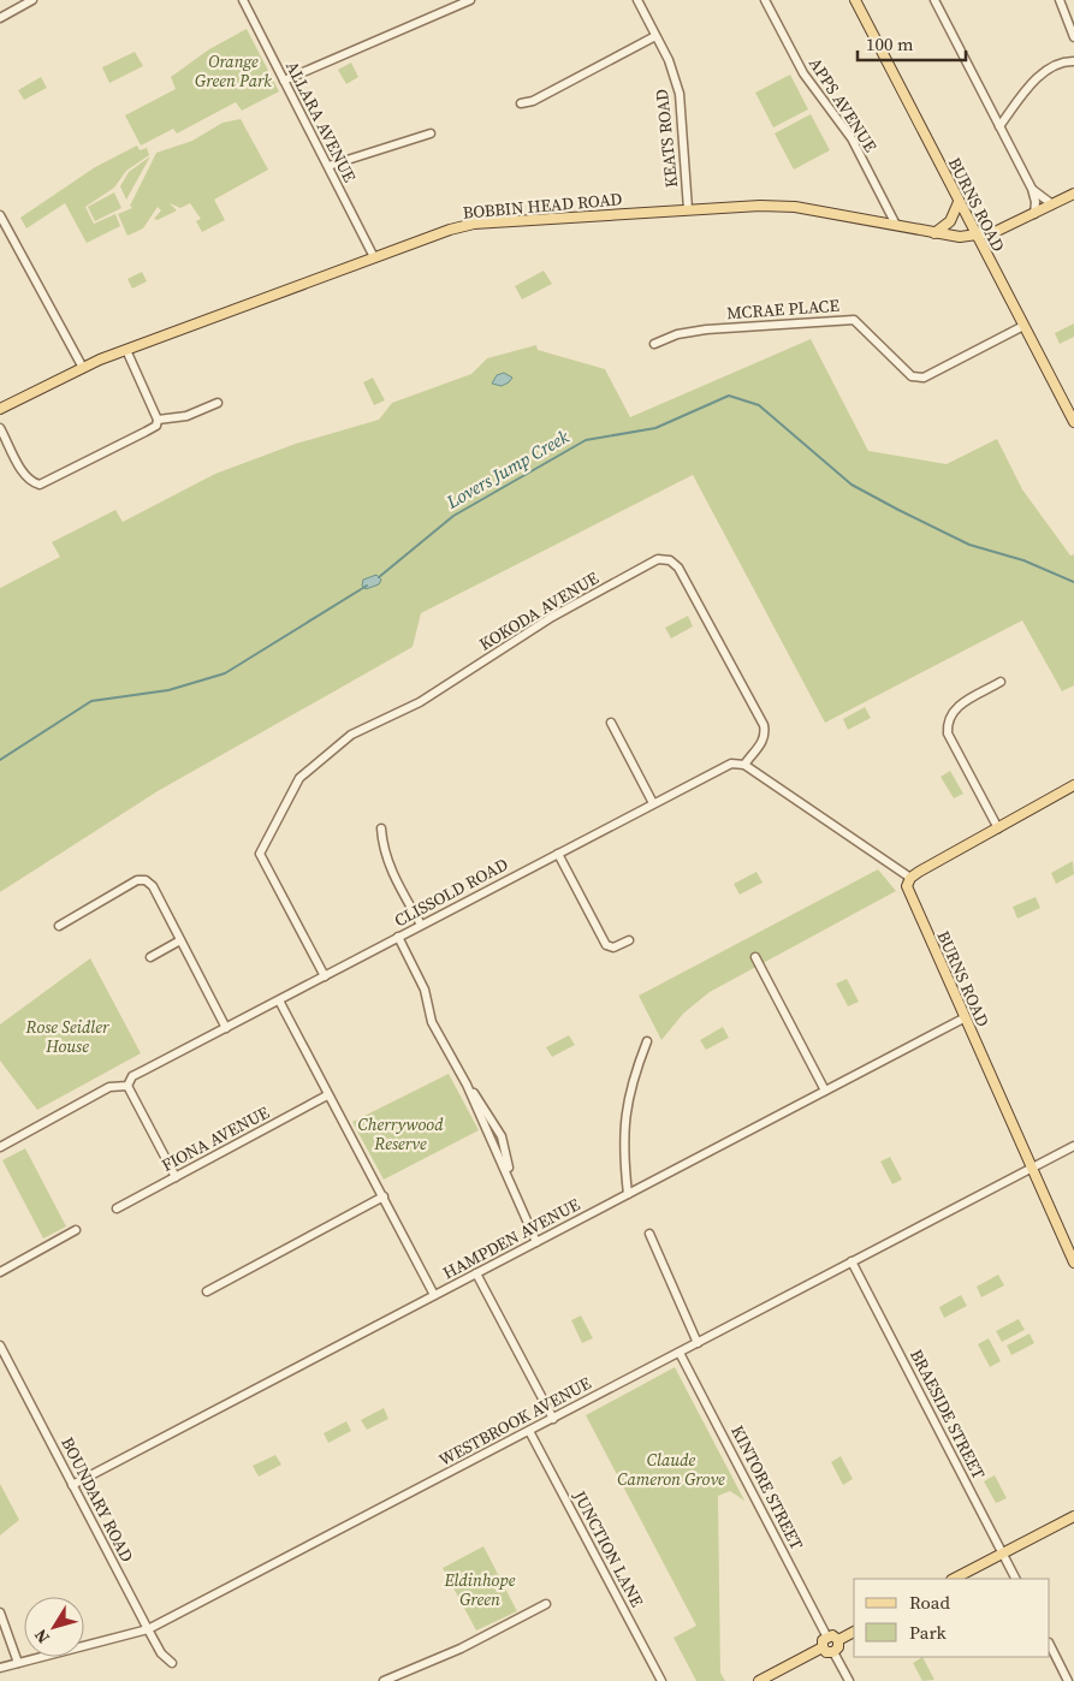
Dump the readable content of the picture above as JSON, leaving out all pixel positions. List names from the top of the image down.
{
  "streets": {
    "main road": ["BURNS ROAD", "BOBBIN HEAD ROAD"],
    "street": [
      "APPS AVENUE",
      "ALLARA AVENUE",
      "KEATS ROAD",
      "MCRAE PLACE",
      "KOKODA AVENUE",
      "CLISSOLD ROAD",
      "FIONA AVENUE",
      "HAMPDEN AVENUE",
      "BRAESIDE STREET",
      "WESTBROOK AVENUE",
      "KINTORE STREET",
      "BOUNDARY ROAD",
      "JUNCTION LANE"
    ]
  },
  "crossings": [
    ["APPS AVENUE", "BOBBIN HEAD ROAD"],
    ["ALLARA AVENUE", "BOBBIN HEAD ROAD"],
    ["KEATS ROAD", "BOBBIN HEAD ROAD"],
    ["BURNS ROAD", "BOBBIN HEAD ROAD"],
    ["BURNS ROAD", "MCRAE PLACE"],
    ["BURNS ROAD", "HAMPDEN AVENUE"],
    ["BURNS ROAD", "WESTBROOK AVENUE"],
    ["KOKODA AVENUE", "CLISSOLD ROAD"],
    ["HAMPDEN AVENUE", "BOUNDARY ROAD"],
    ["BRAESIDE STREET", "WESTBROOK AVENUE"],
    ["WESTBROOK AVENUE", "KINTORE STREET"],
    ["WESTBROOK AVENUE", "BOUNDARY ROAD"],
    ["WESTBROOK AVENUE", "JUNCTION LANE"]
  ],
  "water": ["Lovers Jump Creek"],
  "parks": [
    "Orange Green Park",
    "Rose Seidler House",
    "Cherrywood Reserve",
    "Claude Cameron Grove",
    "Eldinhope Green"
  ],
  "legend": ["Road", "Park"],
  "scale_bar": "100 m",
  "north": "bottom left"
}
